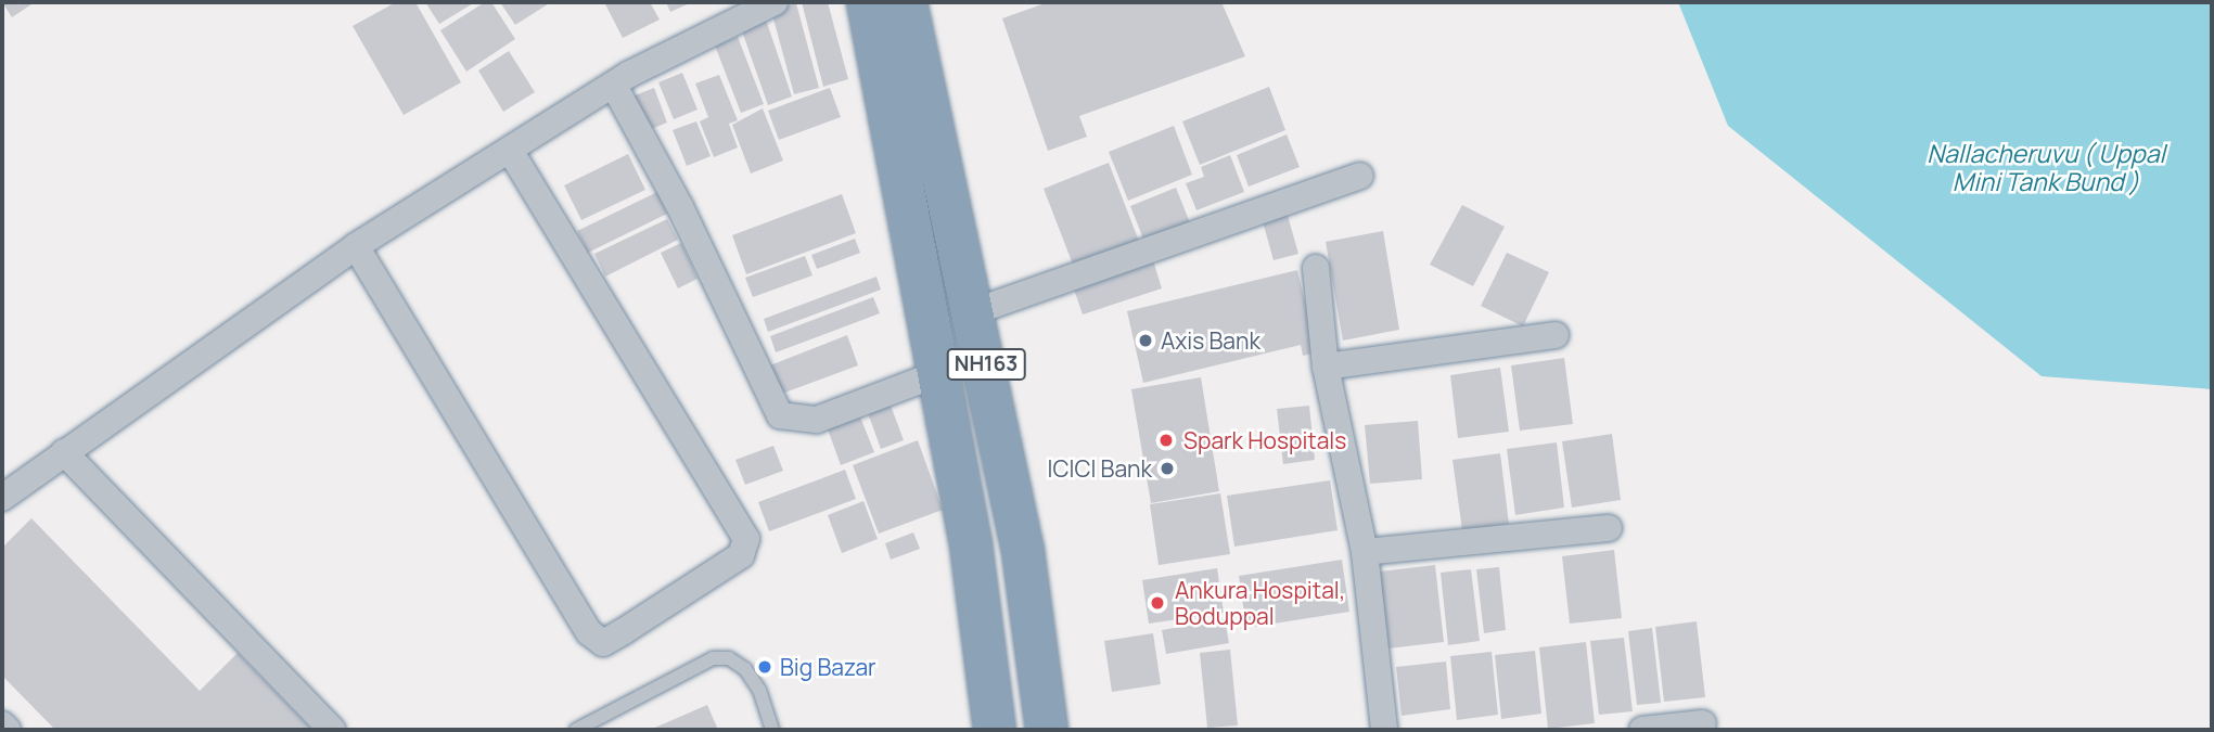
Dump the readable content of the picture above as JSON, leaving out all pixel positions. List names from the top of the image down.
{
  "streets": {
    "highway": ["NH163"]
  },
  "water": ["Nallacheruvu ( Uppal Mini Tank Bund )"],
  "places": [
    "Axis Bank",
    "Spark Hospitals",
    "ICICI Bank",
    "Ankura Hospital, Boduppal",
    "Big Bazar"
  ]
}
